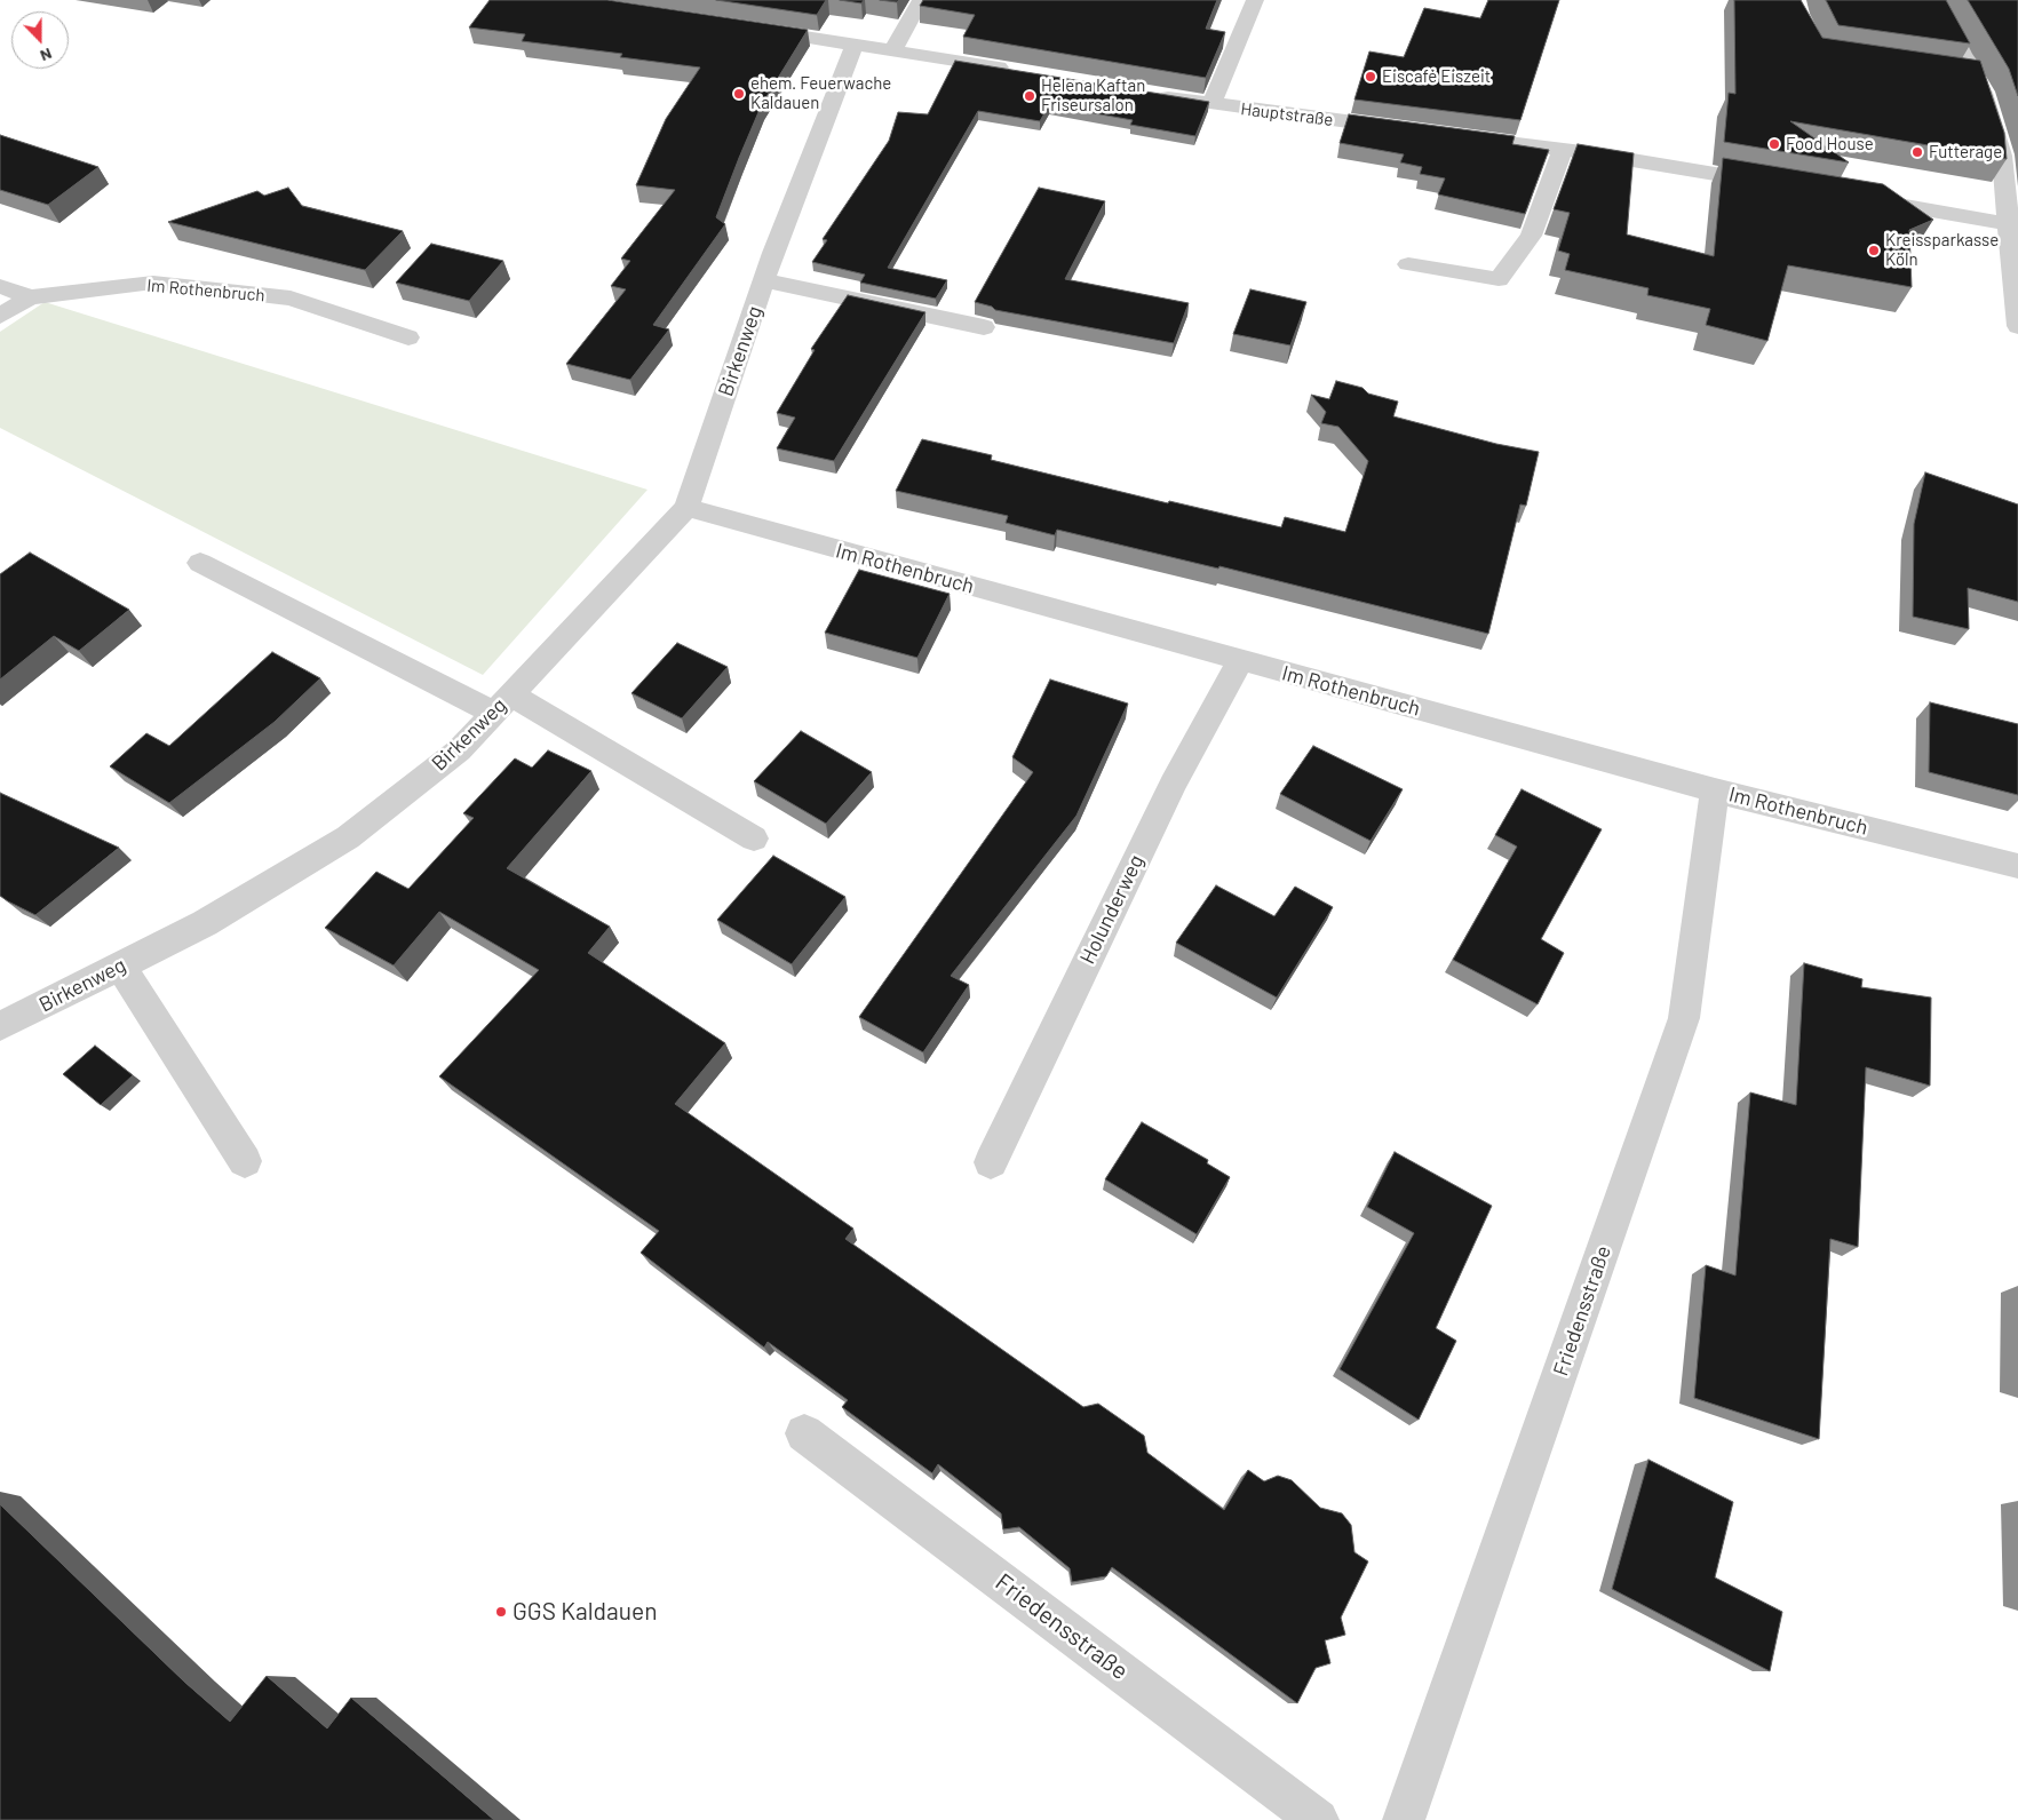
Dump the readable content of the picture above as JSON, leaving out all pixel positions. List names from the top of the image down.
{
  "streets": {
    "street": [
      "Hauptstraße",
      "Im Rothenbruch",
      "Birkenweg",
      "Holunderweg",
      "Friedensstraße"
    ]
  },
  "crossings": [
    ["Im Rothenbruch", "Birkenweg"],
    ["Im Rothenbruch", "Holunderweg"],
    ["Im Rothenbruch", "Friedensstraße"]
  ],
  "places": [
    "Eiscafé Eiszeit",
    "ehem. Feuerwache Kaldauen",
    "Helena Kaftan Friseursalon",
    "Food House",
    "Futterage",
    "Kreissparkasse Köln",
    "GGS Kaldauen"
  ],
  "north": "bottom"
}
